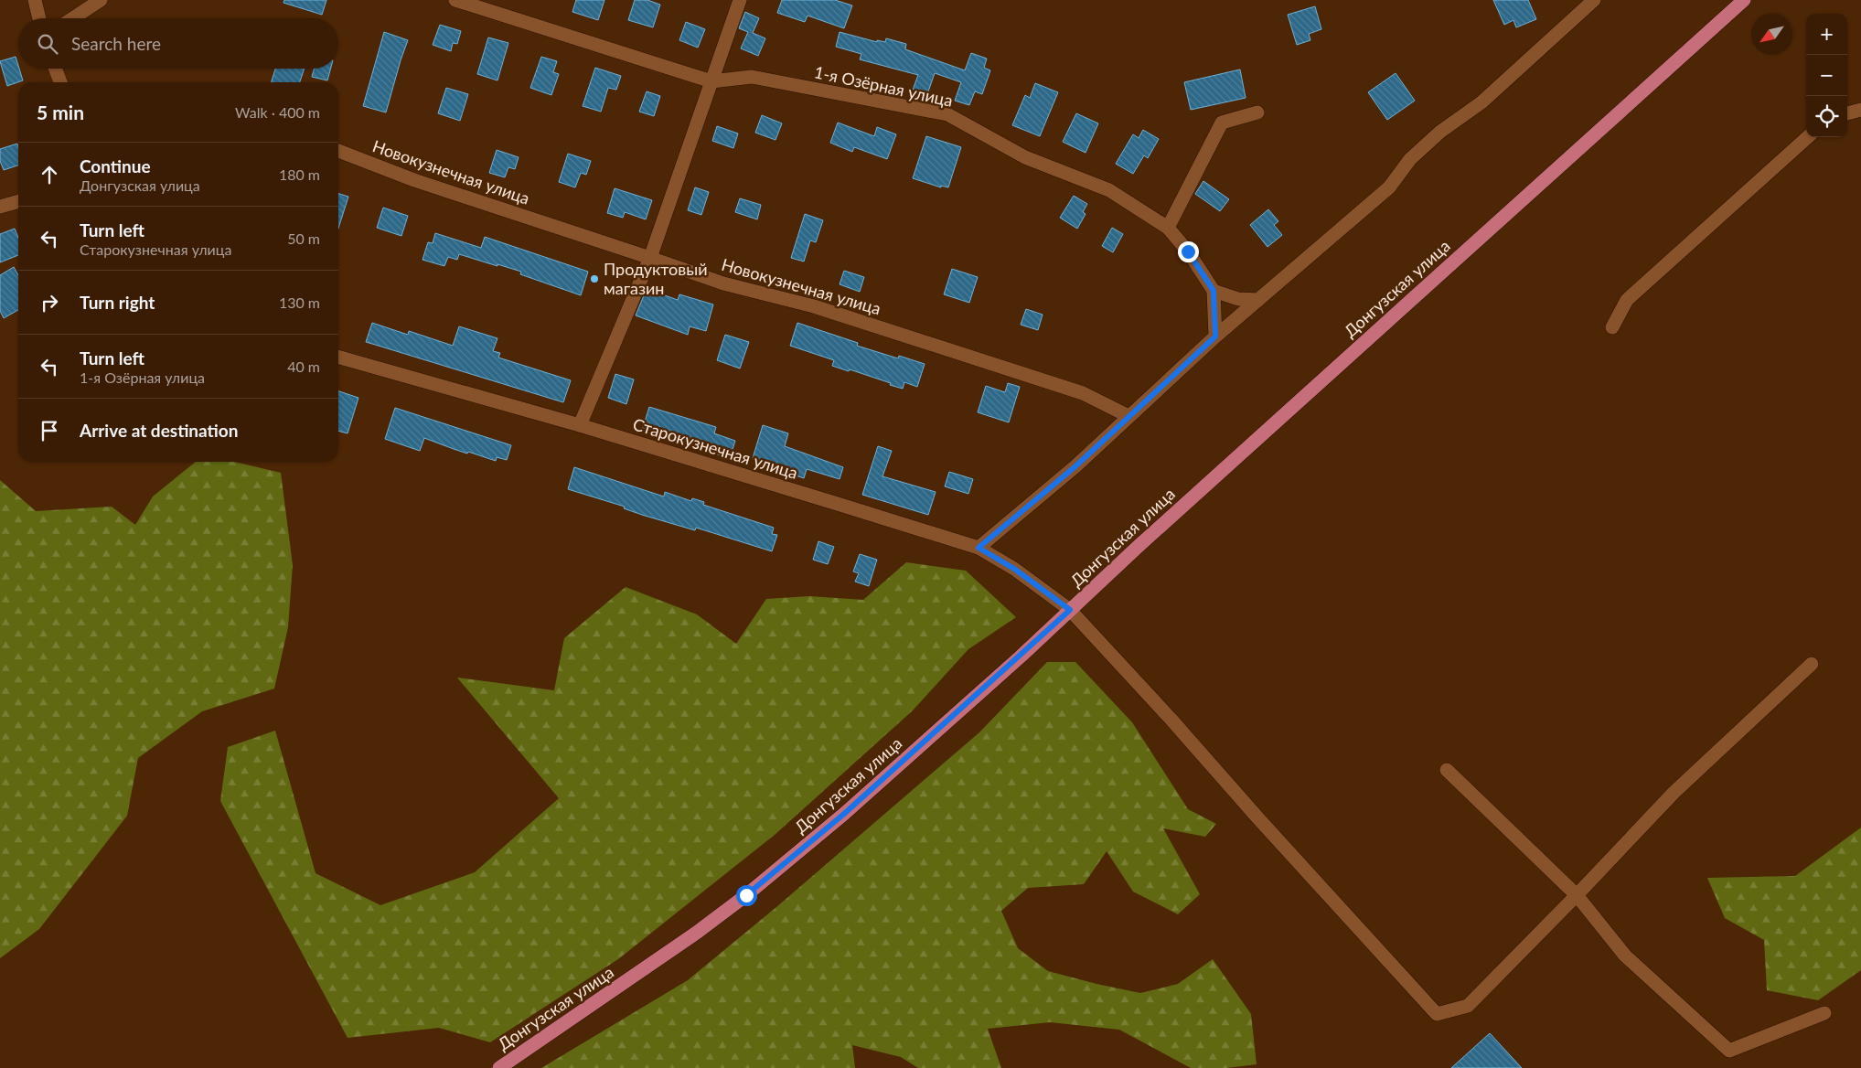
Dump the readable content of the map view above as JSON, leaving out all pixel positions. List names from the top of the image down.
{
  "streets": {
    "main road": ["Донгузская улица"],
    "street": ["1-я Озёрная улица", "Новокузнечная улица", "Старокузнечная улица"]
  },
  "crossings": [
    ["Донгузская улица", "Старокузнечная улица"]
  ],
  "places": ["Продуктовый магазин"],
  "north": "bottom left",
  "page": {
    "map_buttons": ["+", "−"],
    "search": "Search here",
    "heading": ["5 min", "Walk · 400 m"],
    "list": [
      ["Continue", "Донгузская улица", "180 m"],
      ["Turn left", "Старокузнечная улица", "50 m"],
      ["Turn right", "130 m"],
      ["Turn left", "1-я Озёрная улица", "40 m"],
      "Arrive at destination"
    ]
  }
}
